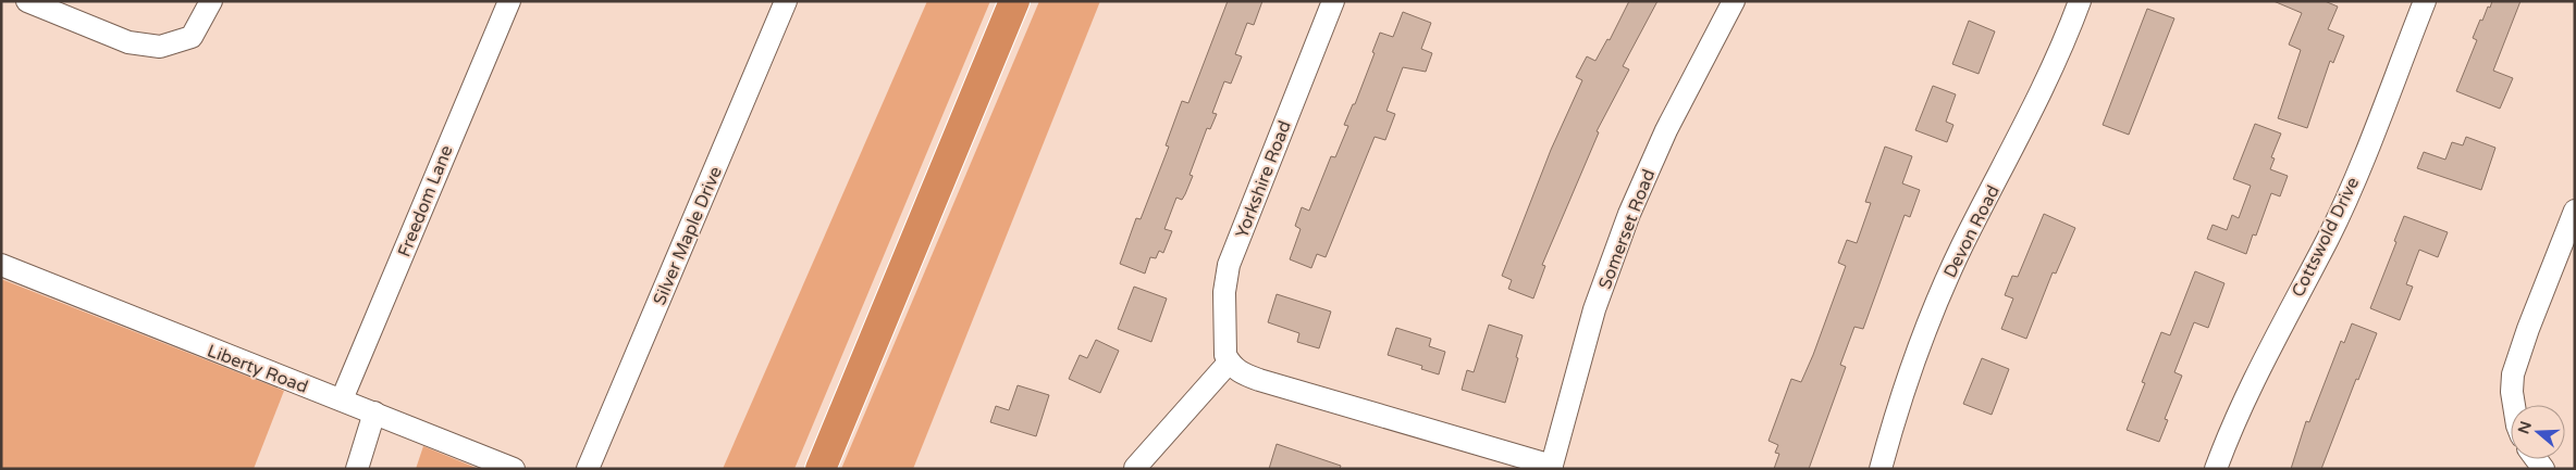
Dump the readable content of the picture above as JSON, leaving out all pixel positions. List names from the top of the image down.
{
  "streets": {
    "street": [
      "Yorkshire Road",
      "Freedom Lane",
      "Somerset Road",
      "Devon Road",
      "Silver Maple Drive",
      "Cottswold Drive",
      "Liberty Road"
    ]
  },
  "crossings": [
    ["Freedom Lane", "Liberty Road"]
  ],
  "north": "left"
}
